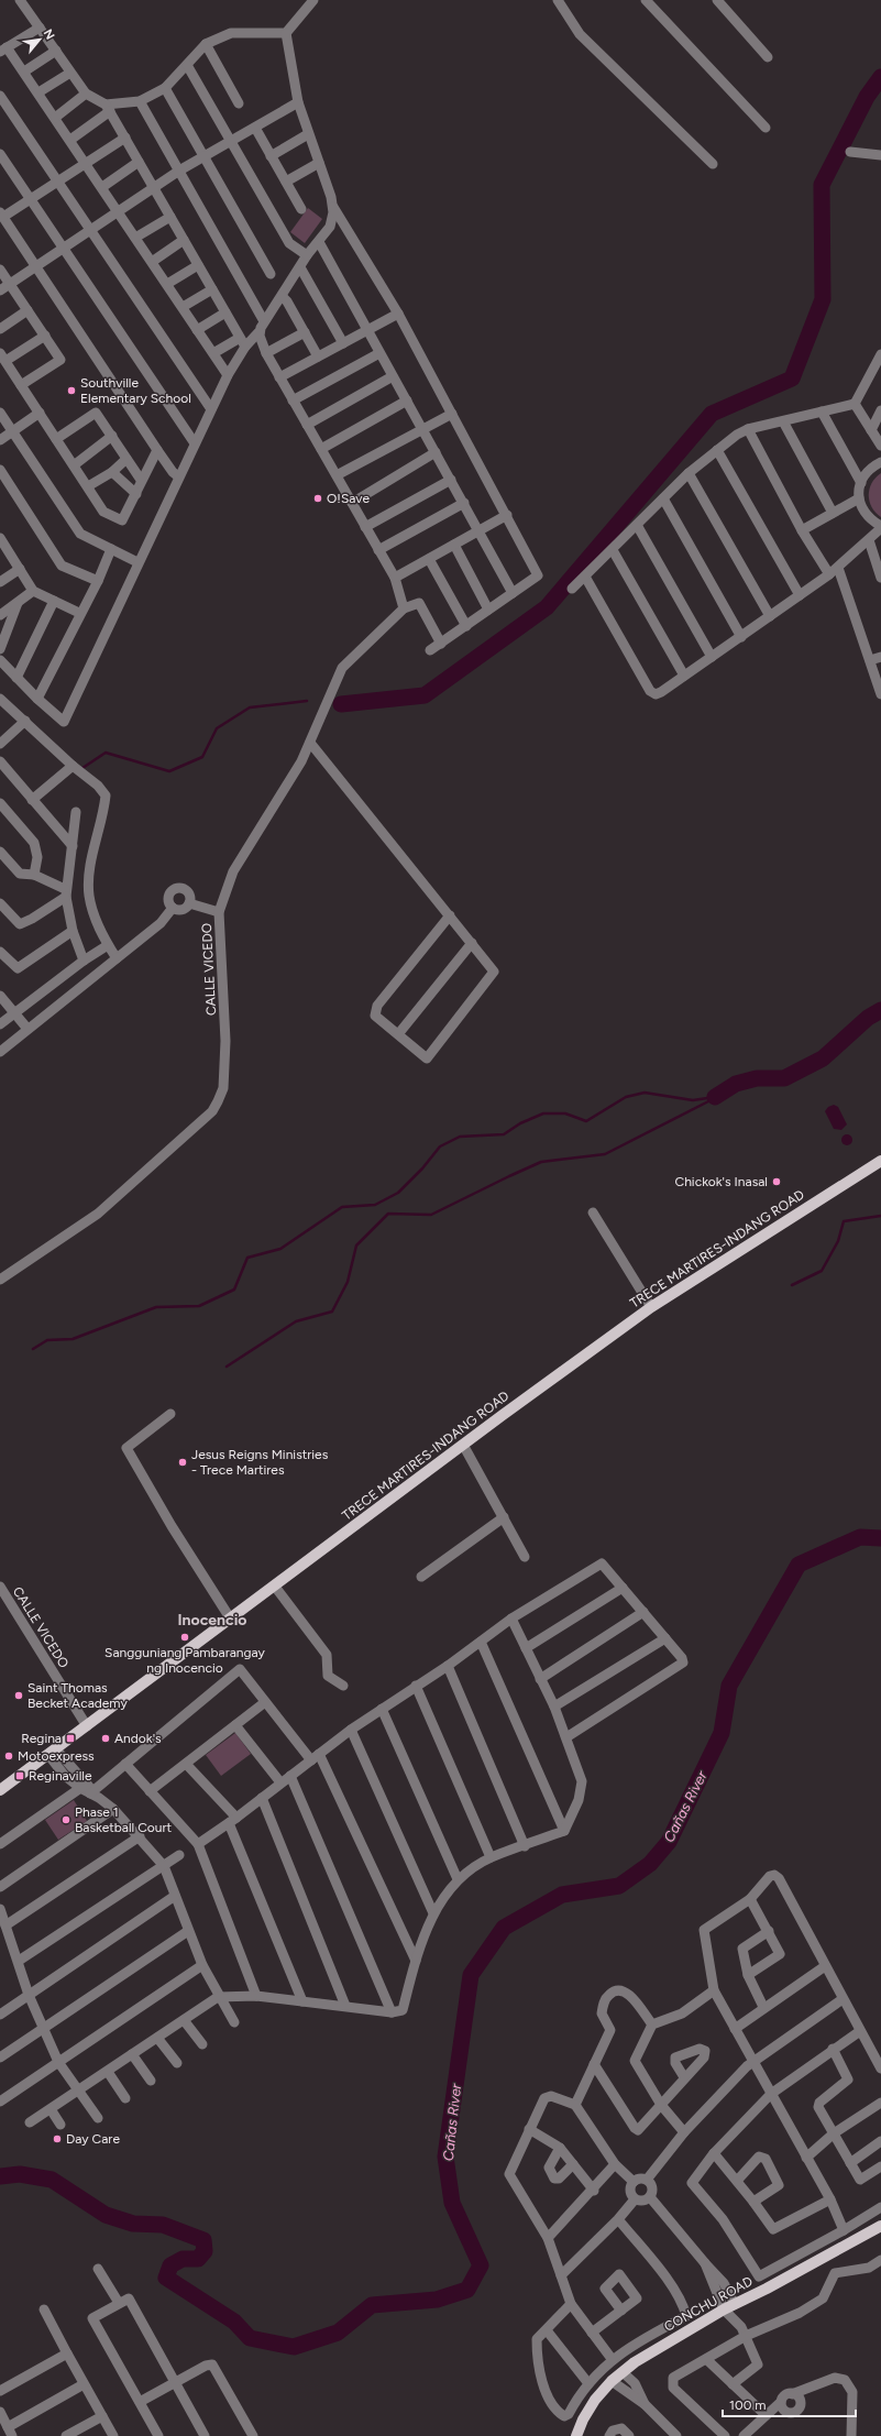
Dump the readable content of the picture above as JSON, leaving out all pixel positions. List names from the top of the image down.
{
  "streets": {
    "main road": ["TRECE MARTIRES-INDANG ROAD", "CONCHU ROAD"],
    "street": ["CALLE VICEDO"]
  },
  "crossings": [
    ["CALLE VICEDO", "TRECE MARTIRES-INDANG ROAD"]
  ],
  "districts": ["Inocencio"],
  "water": ["Cañas River"],
  "places": {
    "other": [
      "Southville Elementary School",
      "O!Save",
      "Chickok's Inasal",
      "Jesus Reigns Ministries - Trece Martires",
      "Sangguniang Pambarangay ng Inocencio",
      "Saint Thomas Becket Academy",
      "Andok's",
      "Motoexpress",
      "Phase 1 Basketball Court",
      "Day Care"
    ],
    "transit": ["Regina", "Reginaville"]
  },
  "scale_bar": "100 m",
  "north": "top right"
}
